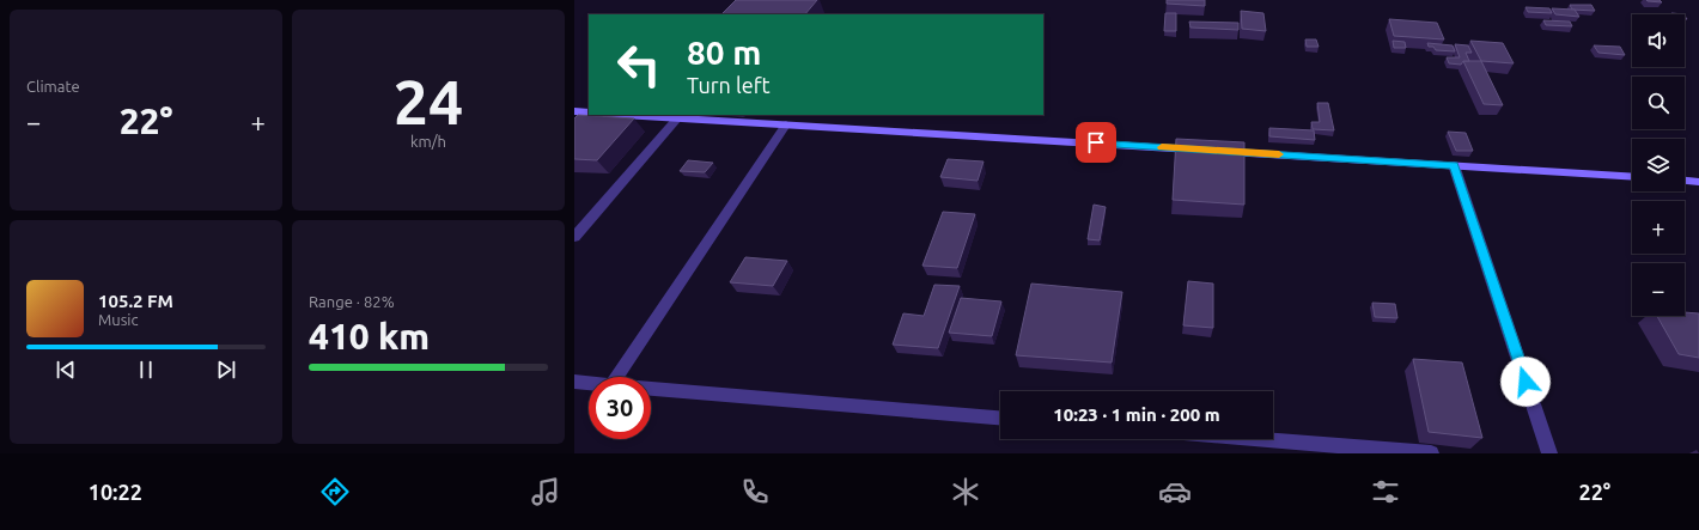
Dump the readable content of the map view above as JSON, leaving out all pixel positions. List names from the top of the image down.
{
  "page": {
    "tile": [
      "Climate",
      ["24", "km/h"],
      ["Range · 82%", "410 km"]
    ],
    "map_buttons": ["+", "−"],
    "turn": ["80 m", "Turn left"],
    "heat": ["−", "22°", "+"],
    "song": ["105.2 FM", "Music"],
    "limit": "30",
    "trip": "10:23 · 1 min · 200 m",
    "tabs": ["10:22", "22°"]
  }
}
